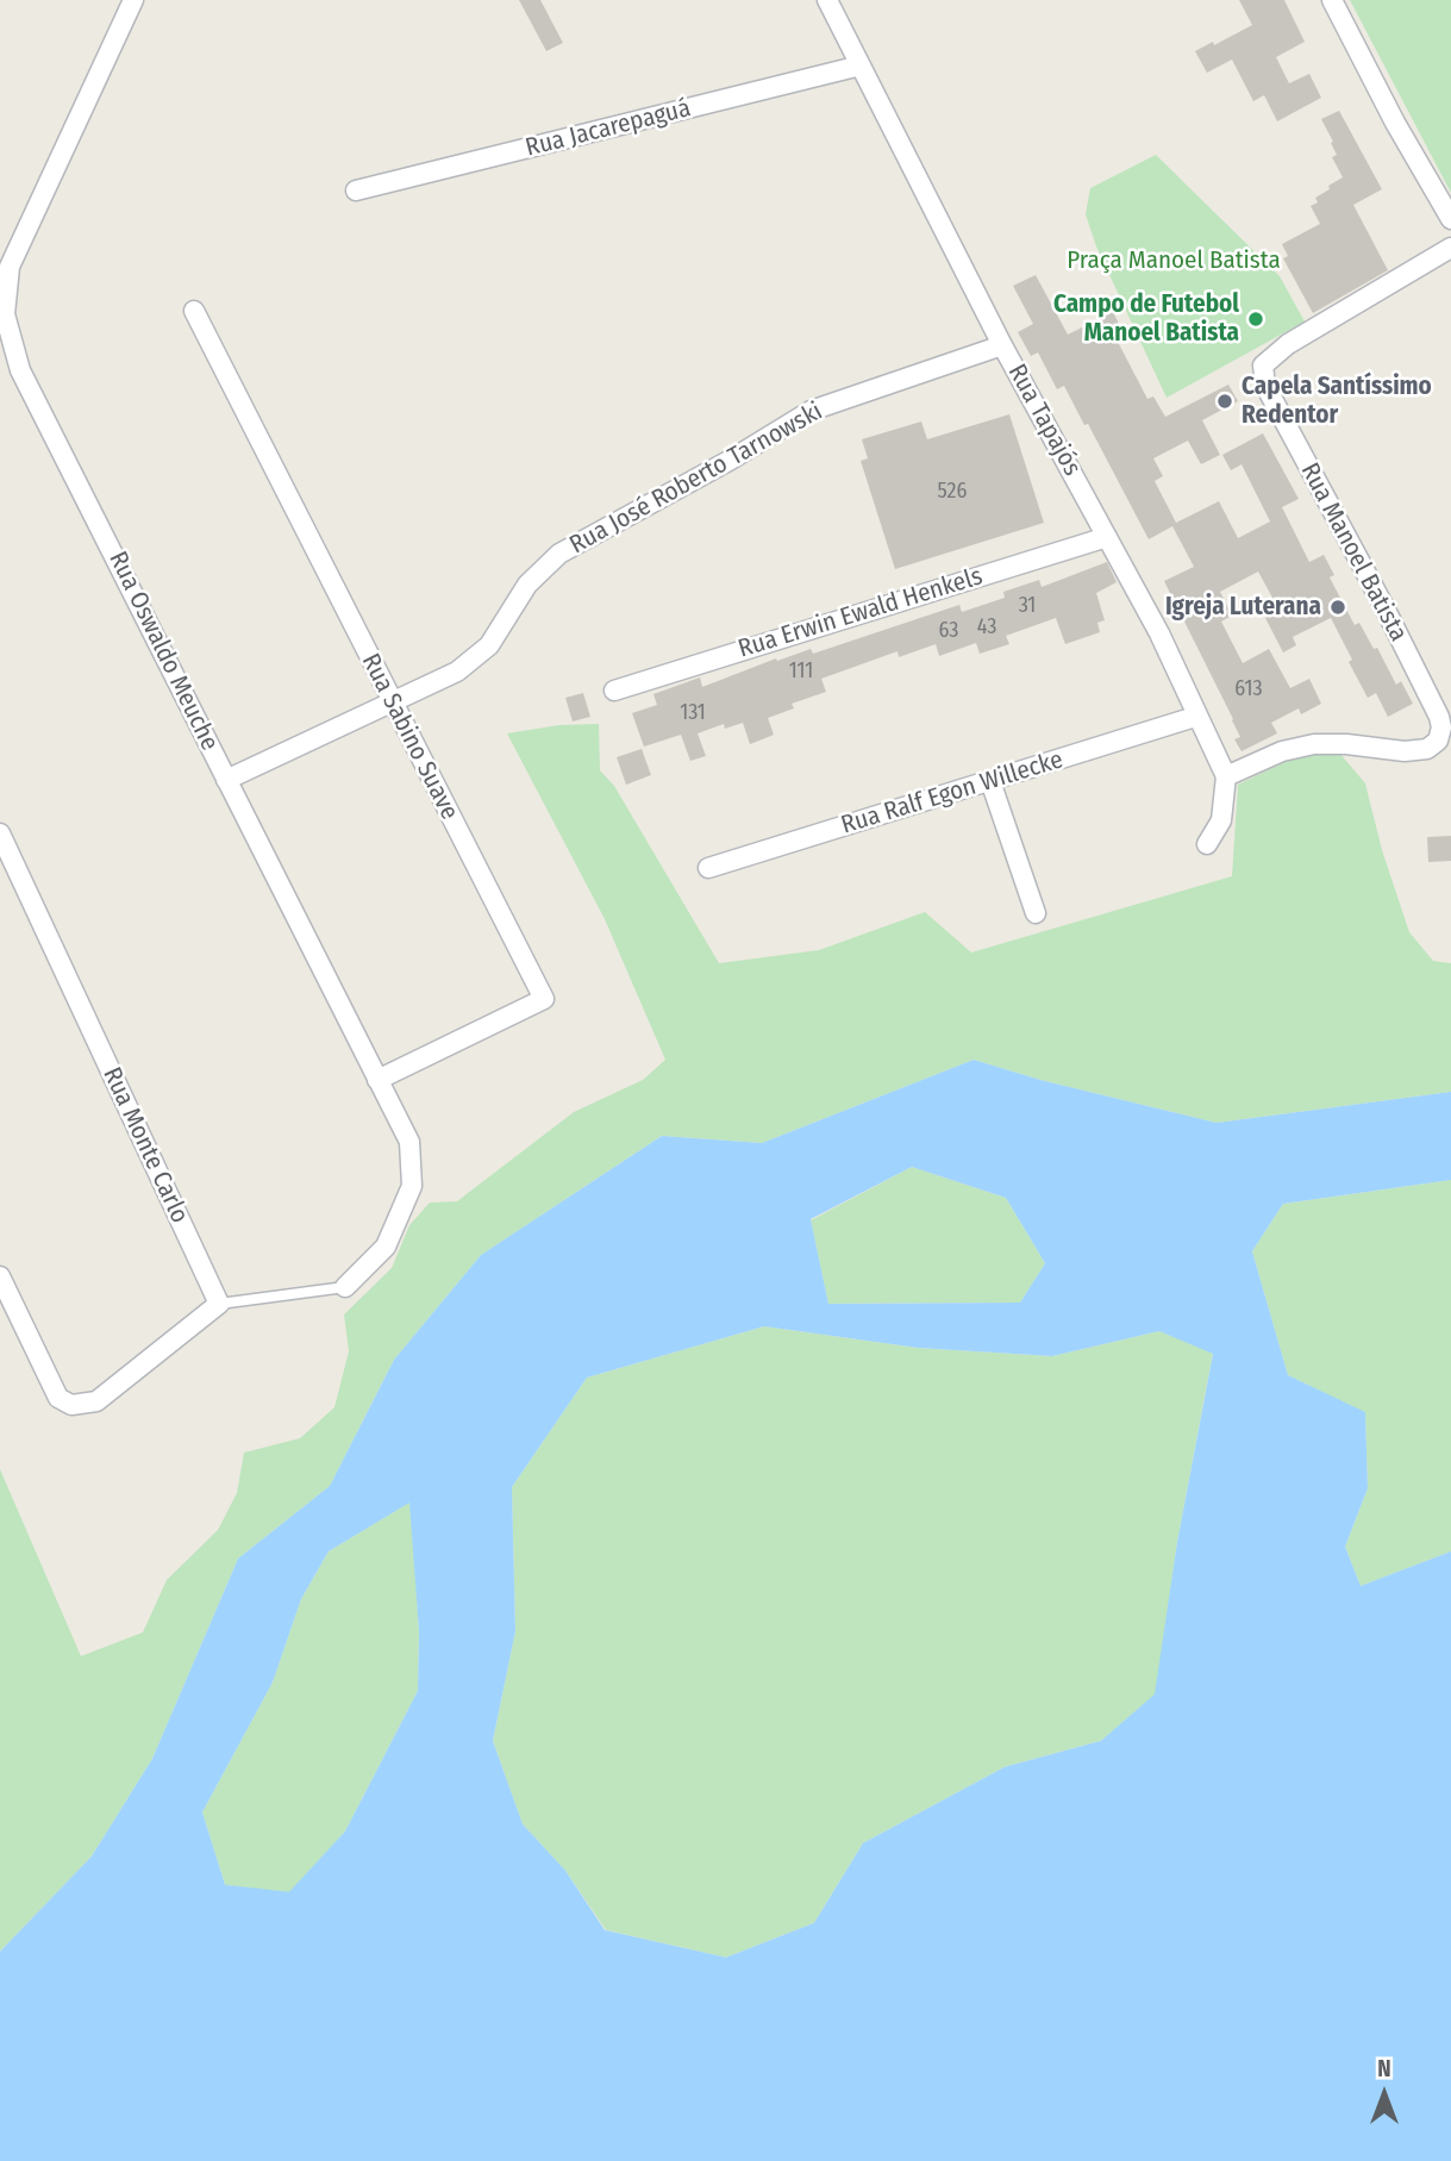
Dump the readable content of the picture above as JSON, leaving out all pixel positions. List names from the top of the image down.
{
  "streets": {
    "street": [
      "Rua Jacarepaguá",
      "Rua Tapajós",
      "Rua José Roberto Tarnowski",
      "Rua Manoel Batista",
      "Rua Erwin Ewald Henkels",
      "Rua Oswaldo Meuche",
      "Rua Sabino Suave",
      "Rua Ralf Egon Willecke",
      "Rua Monte Carlo"
    ]
  },
  "crossings": [
    ["Rua Jacarepaguá", "Rua Tapajós"],
    ["Rua Tapajós", "Rua José Roberto Tarnowski"],
    ["Rua Tapajós", "Rua Manoel Batista"],
    ["Rua Tapajós", "Rua Erwin Ewald Henkels"],
    ["Rua Tapajós", "Rua Ralf Egon Willecke"],
    ["Rua José Roberto Tarnowski", "Rua Oswaldo Meuche"],
    ["Rua José Roberto Tarnowski", "Rua Sabino Suave"],
    ["Rua Oswaldo Meuche", "Rua Sabino Suave"]
  ],
  "parks": ["Praça Manoel Batista"],
  "places": ["Campo de Futebol Manoel Batista", "Capela Santíssimo Redentor", "Igreja Luterana"],
  "house_numbers": [
    "526",
    "31",
    "43",
    "63",
    "111",
    "613",
    "131"
  ],
  "north": "top"
}
